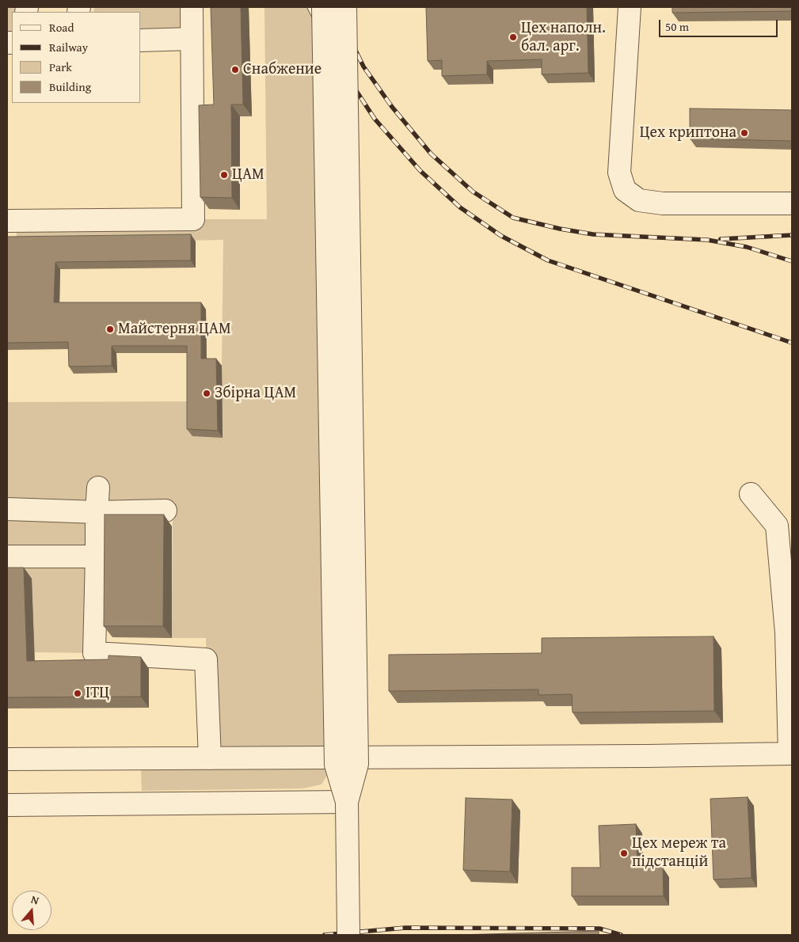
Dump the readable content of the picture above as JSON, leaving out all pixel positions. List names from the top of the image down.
{
  "places": [
    "Цех наполн. бал. арг.",
    "Снабжение",
    "Цех криптона",
    "ЦАМ",
    "Майстерня ЦАМ",
    "Збірна ЦАМ",
    "ІТЦ",
    "Цех мереж та підстанцій"
  ],
  "legend": [
    "Road",
    "Railway",
    "Park",
    "Building"
  ],
  "scale_bar": "50 m",
  "north": "top"
}
